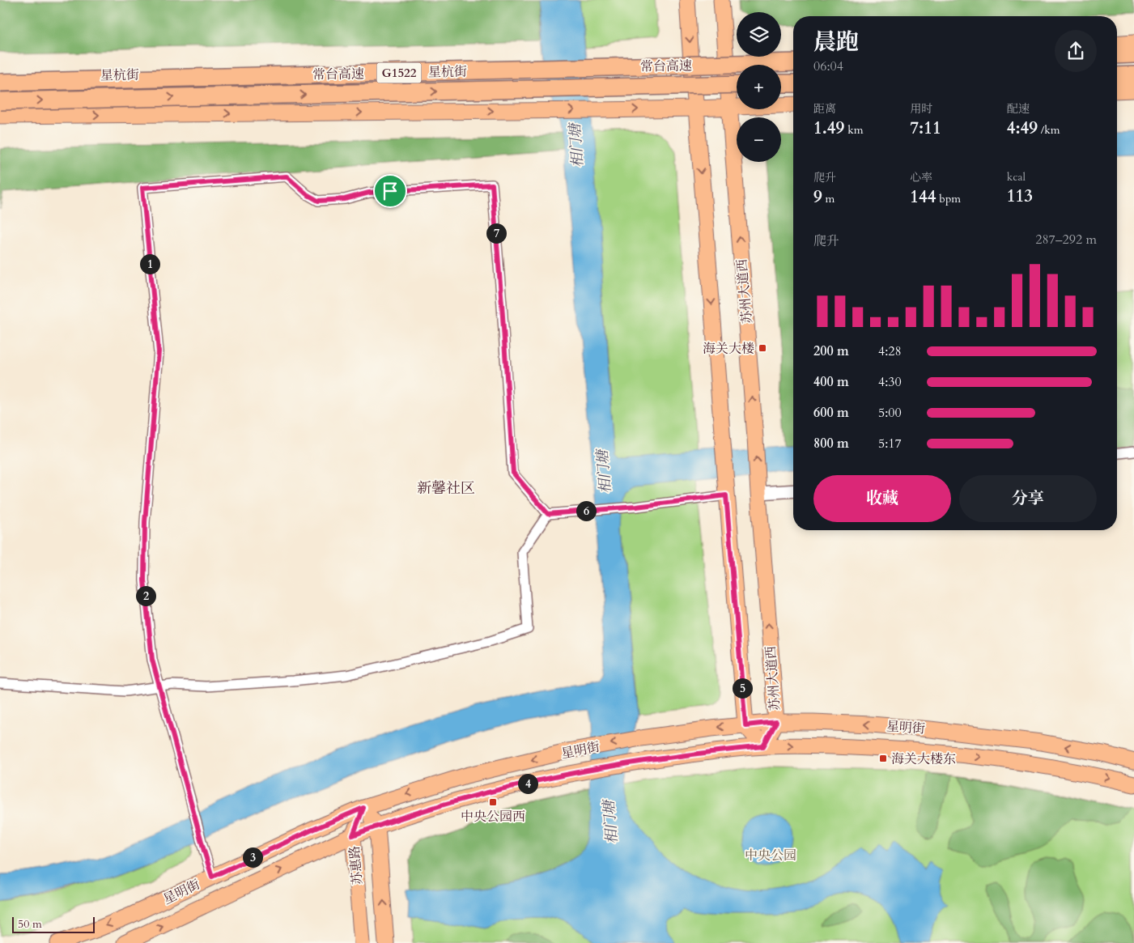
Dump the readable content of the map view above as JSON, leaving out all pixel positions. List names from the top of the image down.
{
  "streets": {
    "highway": ["常台高速", "G1522"],
    "main road": [
      "星杭街",
      "苏州大道西",
      "星明街",
      "苏惠路"
    ]
  },
  "crossings": [
    ["星杭街", "苏州大道西"],
    ["苏州大道西", "星明街"],
    ["星明街", "苏惠路"]
  ],
  "districts": ["新馨社区"],
  "water": ["相门塘"],
  "parks": ["中央公园"],
  "places": {
    "transit": ["海关大楼", "海关大楼东", "中央公园西"]
  },
  "scale_bar": "50 m",
  "page": {
    "map_buttons": ["+", "−"],
    "heading": ["晨跑", "06:04"],
    "stats": [
      ["距离", "1.49 km"],
      ["用时", "7:11"],
      ["配速", "4:49 /km"],
      ["爬升", "9 m"],
      ["心率", "144 bpm"],
      ["kcal", "113"]
    ],
    "chart": ["爬升", "287–292 m"],
    "pins": [
      "7",
      "1",
      "6",
      "2",
      "5",
      "4",
      "3"
    ],
    "list": [
      {
        "name": "200 m",
        "note": "4:28"
      },
      {
        "name": "400 m",
        "note": "4:30"
      },
      {
        "name": "600 m",
        "note": "5:00"
      },
      {
        "name": "800 m",
        "note": "5:17"
      }
    ],
    "buttons": ["收藏", "分享"],
    "scale": "50 m"
  }
}
